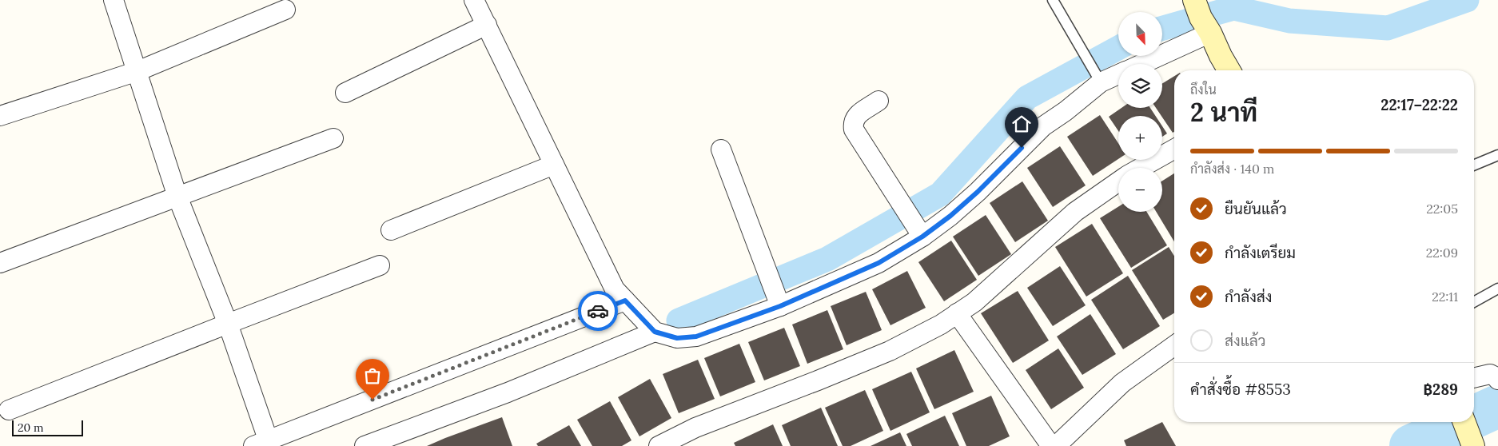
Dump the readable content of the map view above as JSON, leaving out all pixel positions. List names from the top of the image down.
{
  "scale_bar": "20 m",
  "north": "bottom right",
  "page": {
    "map_buttons": ["+", "−"],
    "heading": ["2 นาที", "ถึงใน", "22:17–22:22"],
    "panel": ["คำสั่งซื้อ #8553", "฿289"],
    "bar": "กำลังส่ง · 140 m",
    "list": [
      ["ยืนยันแล้ว", "22:05"],
      ["กำลังเตรียม", "22:09"],
      ["กำลังส่ง", "22:11"],
      "ส่งแล้ว"
    ],
    "scale": "20 m"
  }
}
